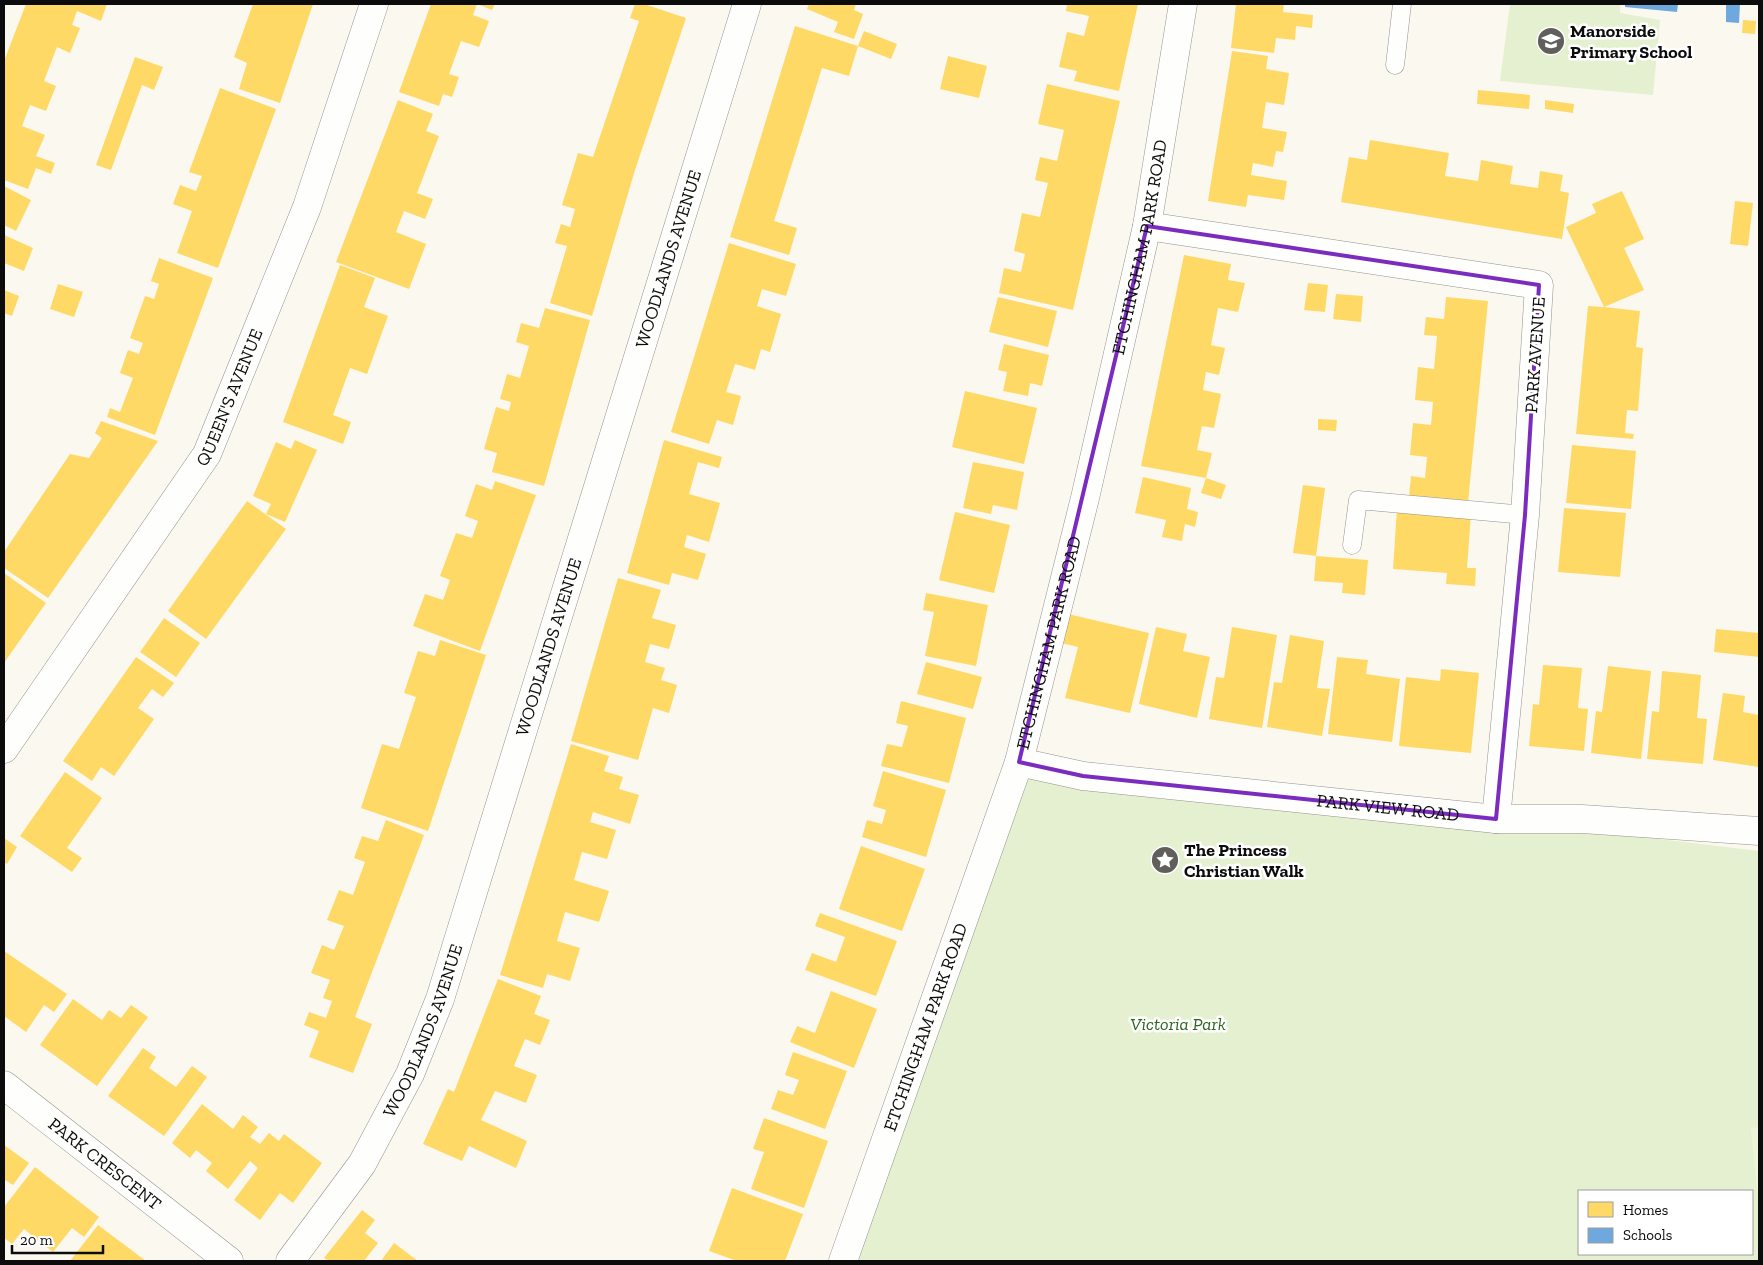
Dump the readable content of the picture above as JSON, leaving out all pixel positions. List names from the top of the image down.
{
  "streets": {
    "street": [
      "ETCHINGHAM PARK ROAD",
      "WOODLANDS AVENUE",
      "PARK AVENUE",
      "QUEEN'S AVENUE",
      "PARK VIEW ROAD",
      "PARK CRESCENT"
    ]
  },
  "crossings": [
    ["ETCHINGHAM PARK ROAD", "PARK AVENUE"],
    ["ETCHINGHAM PARK ROAD", "PARK VIEW ROAD"],
    ["PARK AVENUE", "PARK VIEW ROAD"]
  ],
  "parks": ["Victoria Park"],
  "places": {
    "school or university": ["Manorside Primary School"],
    "place": ["The Princess Christian Walk"]
  },
  "legend": ["Homes", "Schools"],
  "scale_bar": "20 m"
}
